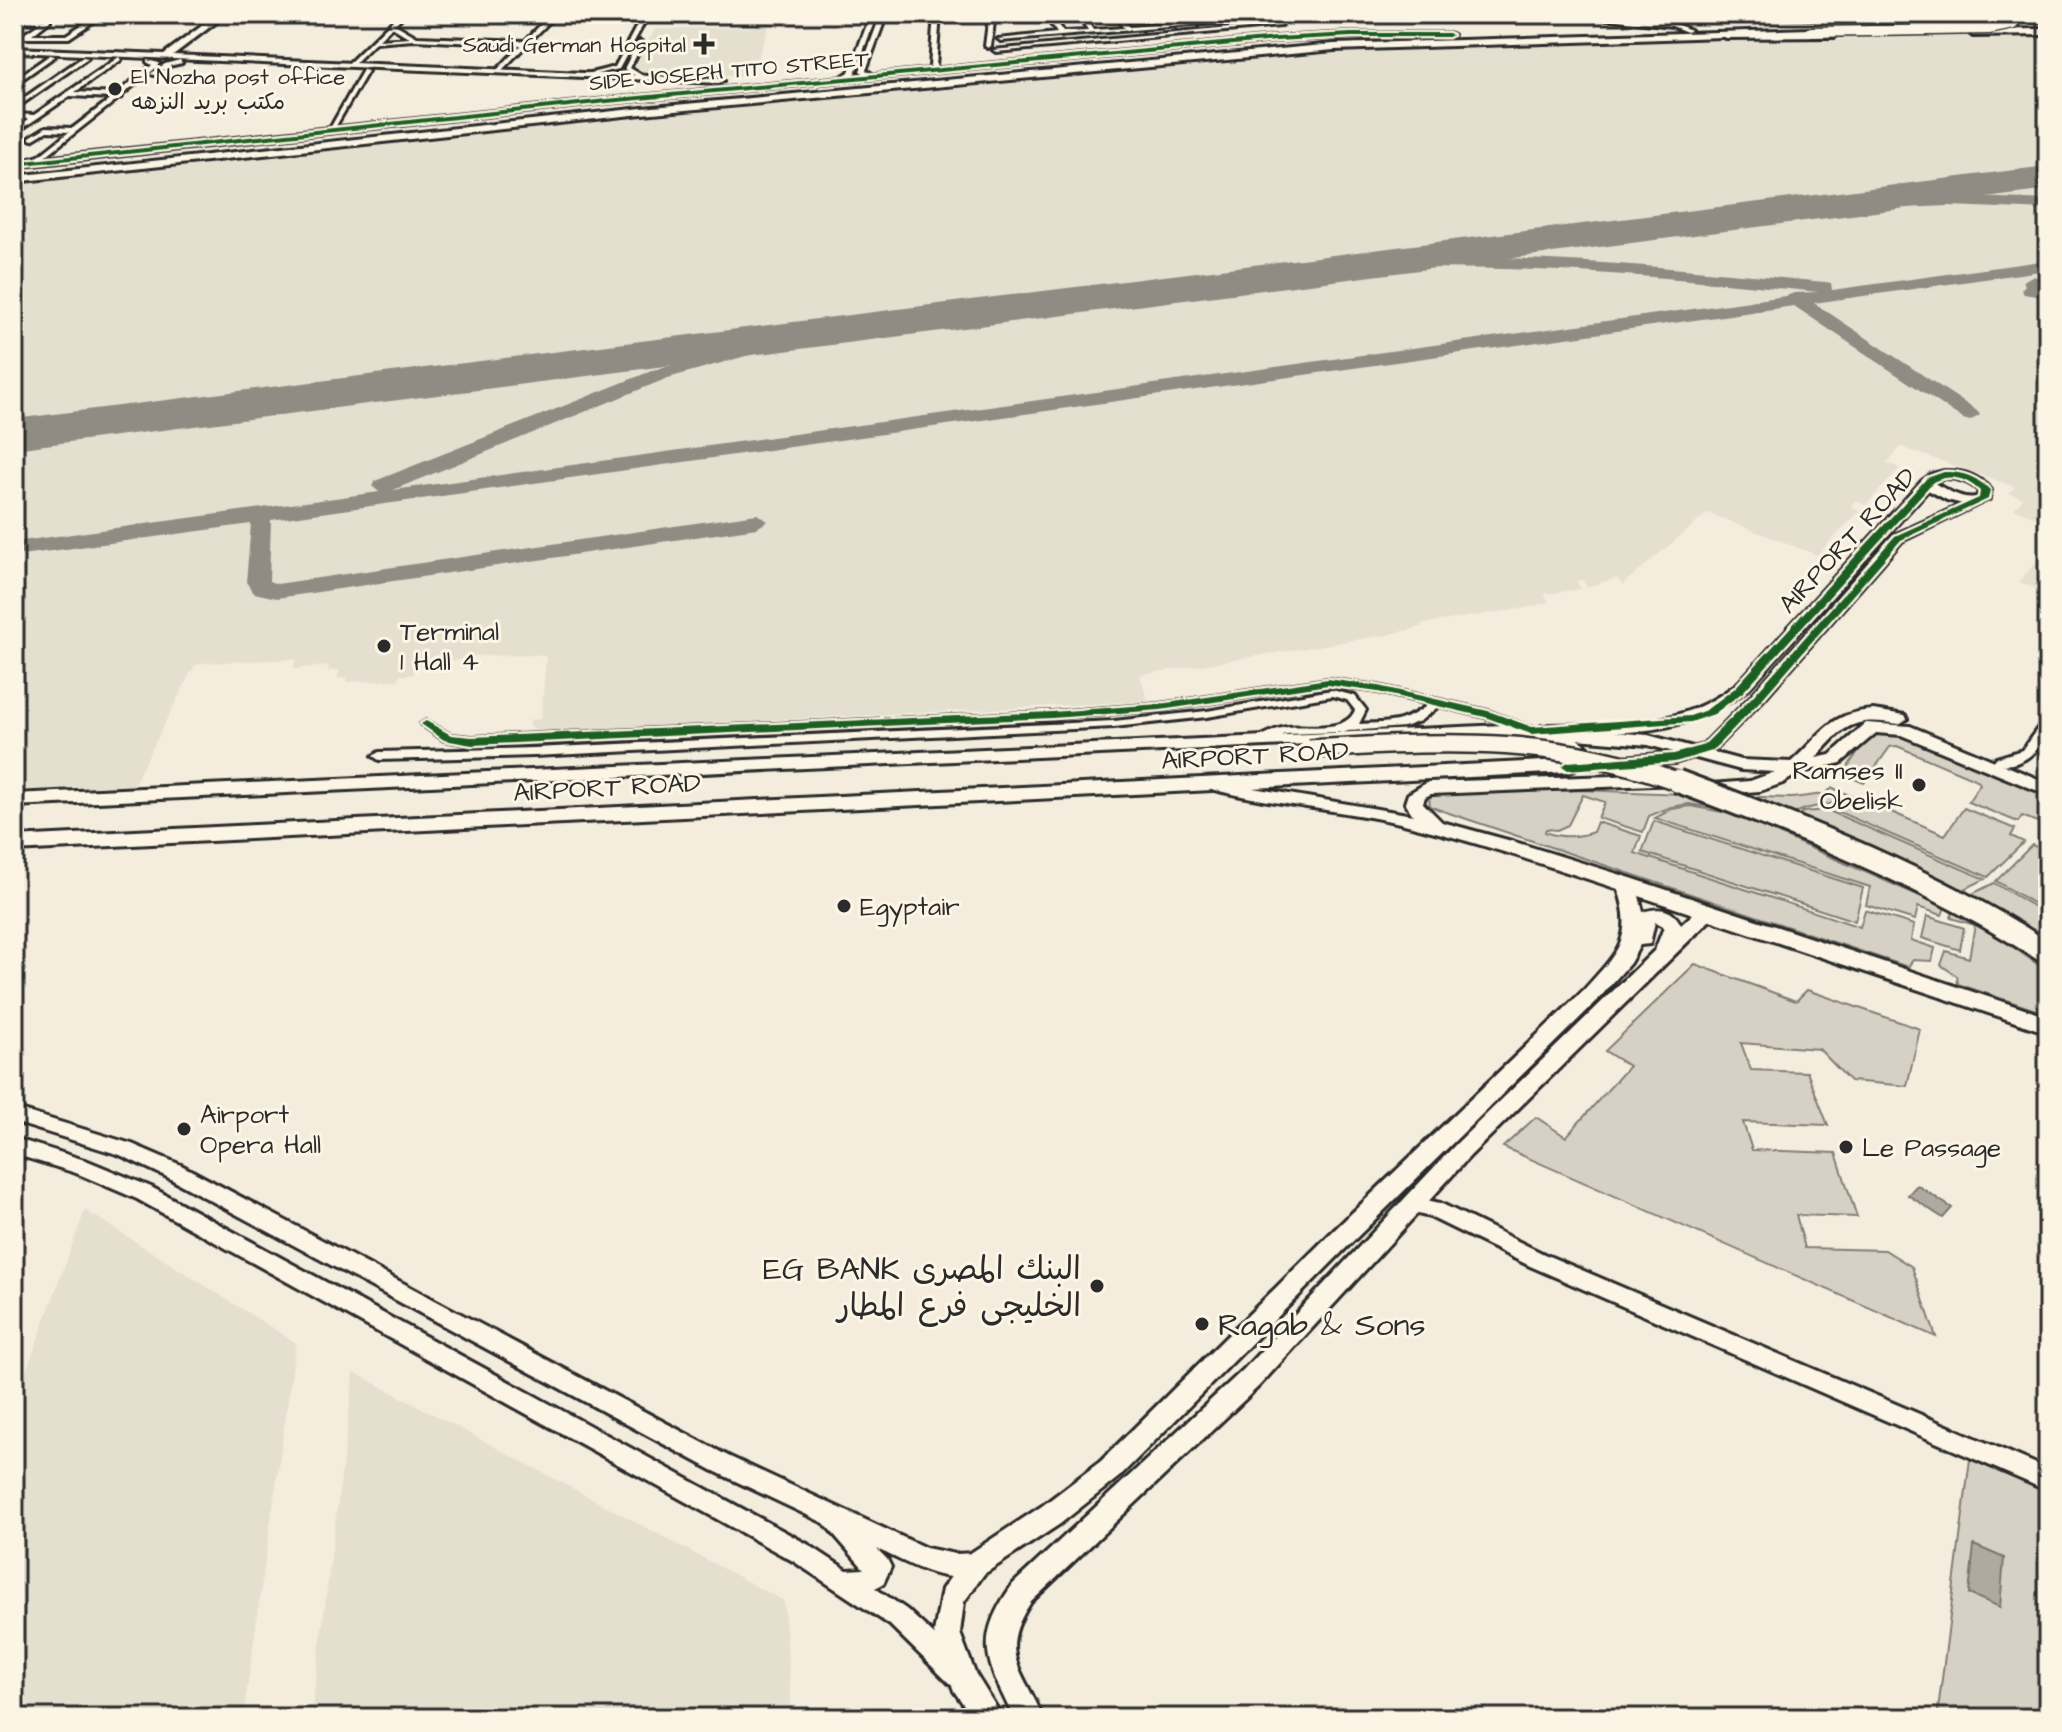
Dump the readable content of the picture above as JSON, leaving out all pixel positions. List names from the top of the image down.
{
  "streets": {
    "main road": ["AIRPORT ROAD"],
    "street": ["SIDE JOSEPH TITO STREET"]
  },
  "places": {
    "health": ["Saudi German Hospital"],
    "other": [
      "El Nozha post office مكتب بريد النزهه",
      "Terminal 1 Hall 4",
      "Ramses II Obelisk",
      "Egyptair",
      "Airport Opera Hall",
      "Le Passage",
      "EG BANK البنك المصرى الخليجى فرع المطار",
      "Ragab & Sons"
    ]
  }
}
